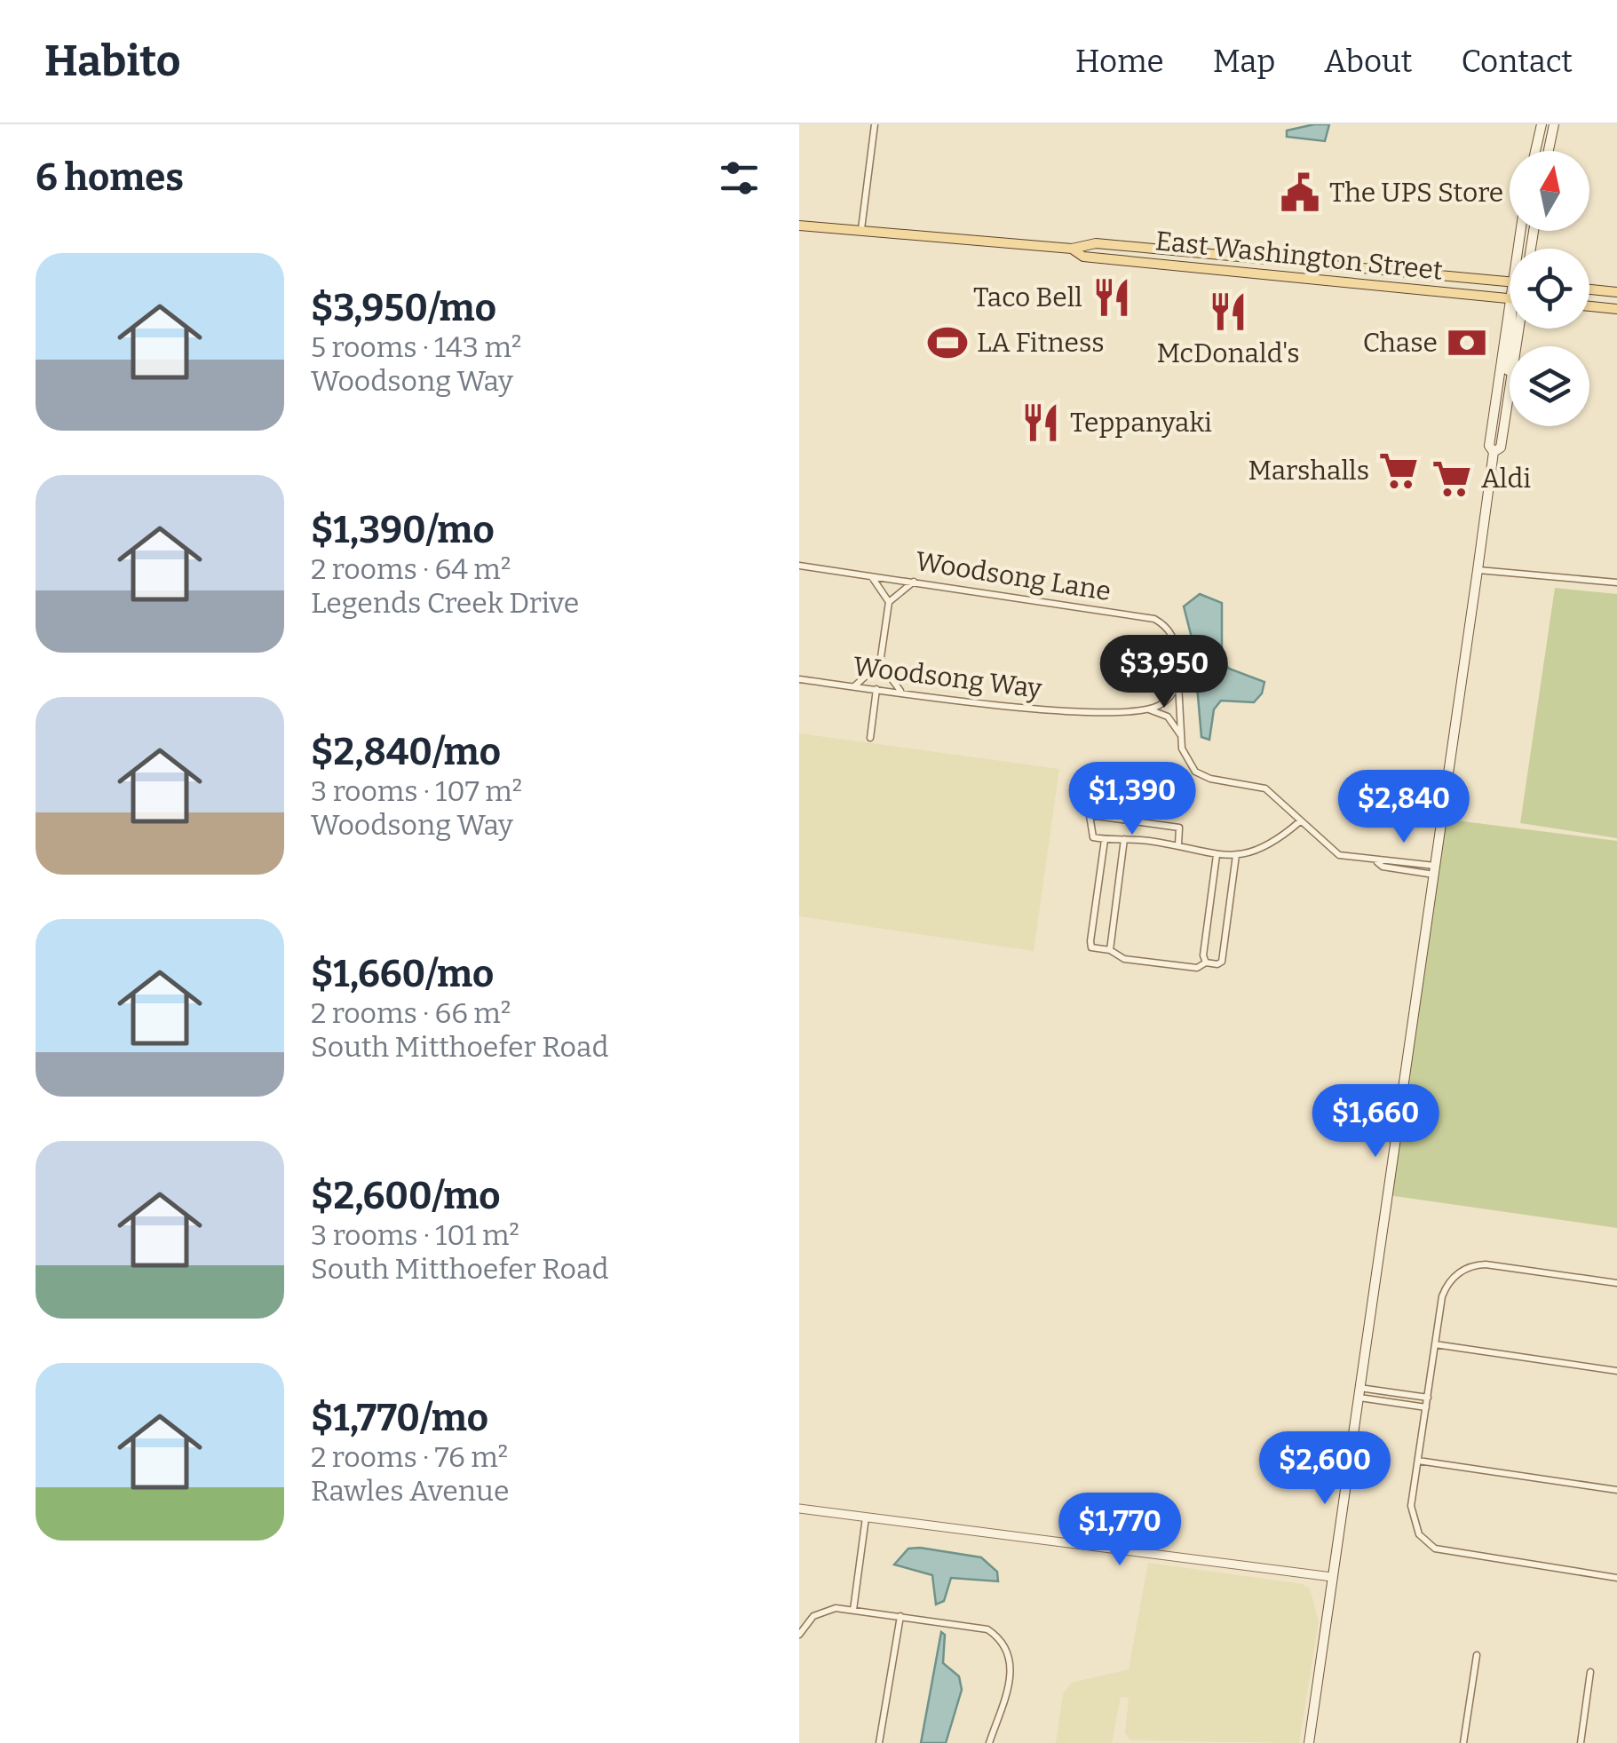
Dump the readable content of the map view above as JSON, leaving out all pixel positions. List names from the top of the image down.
{
  "streets": {
    "main road": ["East Washington Street"],
    "street": ["Woodsong Lane", "Woodsong Way"]
  },
  "places": {
    "public building": ["The UPS Store"],
    "restaurant": ["Taco Bell", "McDonald's", "Teppanyaki"],
    "sports": ["LA Fitness"],
    "bank": ["Chase"],
    "supermarket": ["Marshalls", "Aldi"]
  },
  "north": "top",
  "page": {
    "header": "Habito",
    "nav": [
      "Home",
      "Map",
      "About",
      "Contact"
    ],
    "heading": "6 homes",
    "list": [
      {
        "name": "$3,950/mo",
        "note": "5 rooms · 143 m² · Woodsong Way"
      },
      {
        "name": "$1,390/mo",
        "note": "2 rooms · 64 m² · Legends Creek Drive"
      },
      {
        "name": "$2,840/mo",
        "note": "3 rooms · 107 m² · Woodsong Way"
      },
      {
        "name": "$1,660/mo",
        "note": "2 rooms · 66 m² · South Mitthoefer Road"
      },
      {
        "name": "$2,600/mo",
        "note": "3 rooms · 101 m² · South Mitthoefer Road"
      },
      {
        "name": "$1,770/mo",
        "note": "2 rooms · 76 m² · Rawles Avenue"
      }
    ],
    "price": [
      "$3,950",
      "$1,390",
      "$2,840",
      "$1,660",
      "$2,600",
      "$1,770"
    ]
  }
}
